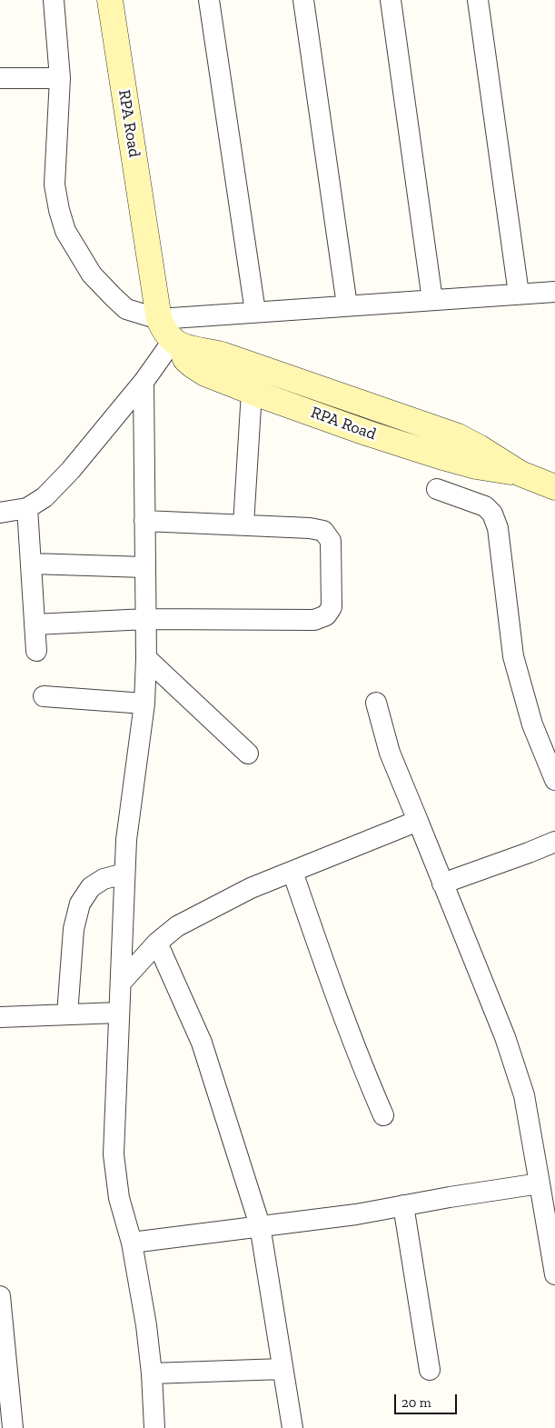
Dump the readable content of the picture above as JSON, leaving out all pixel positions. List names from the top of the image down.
{
  "streets": {
    "street": ["RPA Road"]
  },
  "scale_bar": "20 m"
}
